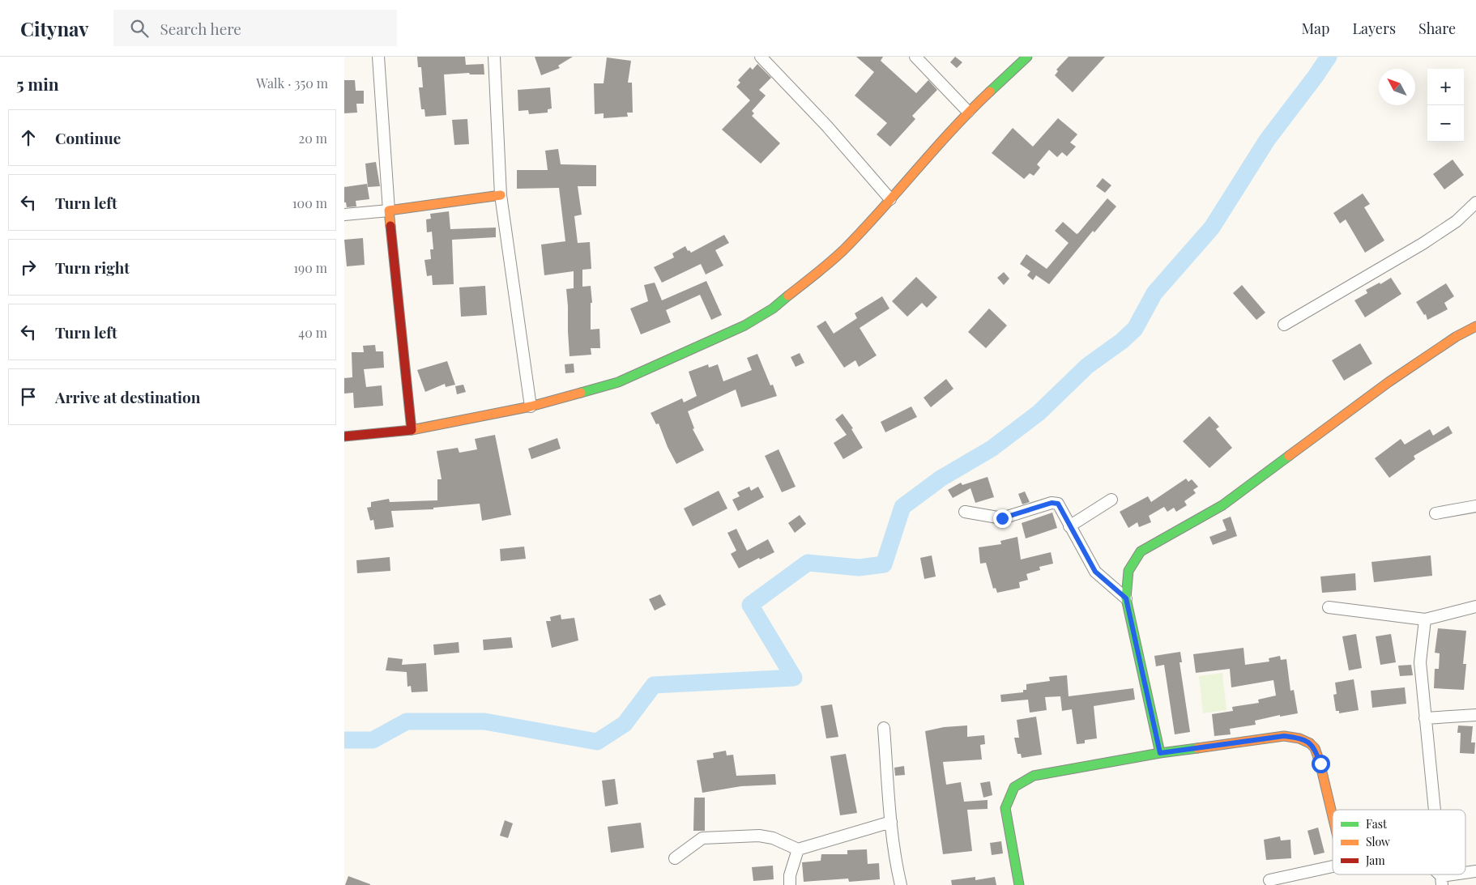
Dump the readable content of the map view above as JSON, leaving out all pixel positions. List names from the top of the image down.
{
  "legend": ["Fast", "Slow", "Jam"],
  "north": "top left",
  "page": {
    "header": "Citynav",
    "search": "Search here",
    "nav": ["Map", "Layers", "Share"],
    "heading": ["5 min", "Walk · 350 m"],
    "map_buttons": ["+", "−"],
    "list": [
      ["Continue", "20 m"],
      ["Turn left", "100 m"],
      ["Turn right", "190 m"],
      ["Turn left", "40 m"],
      "Arrive at destination"
    ]
  }
}
